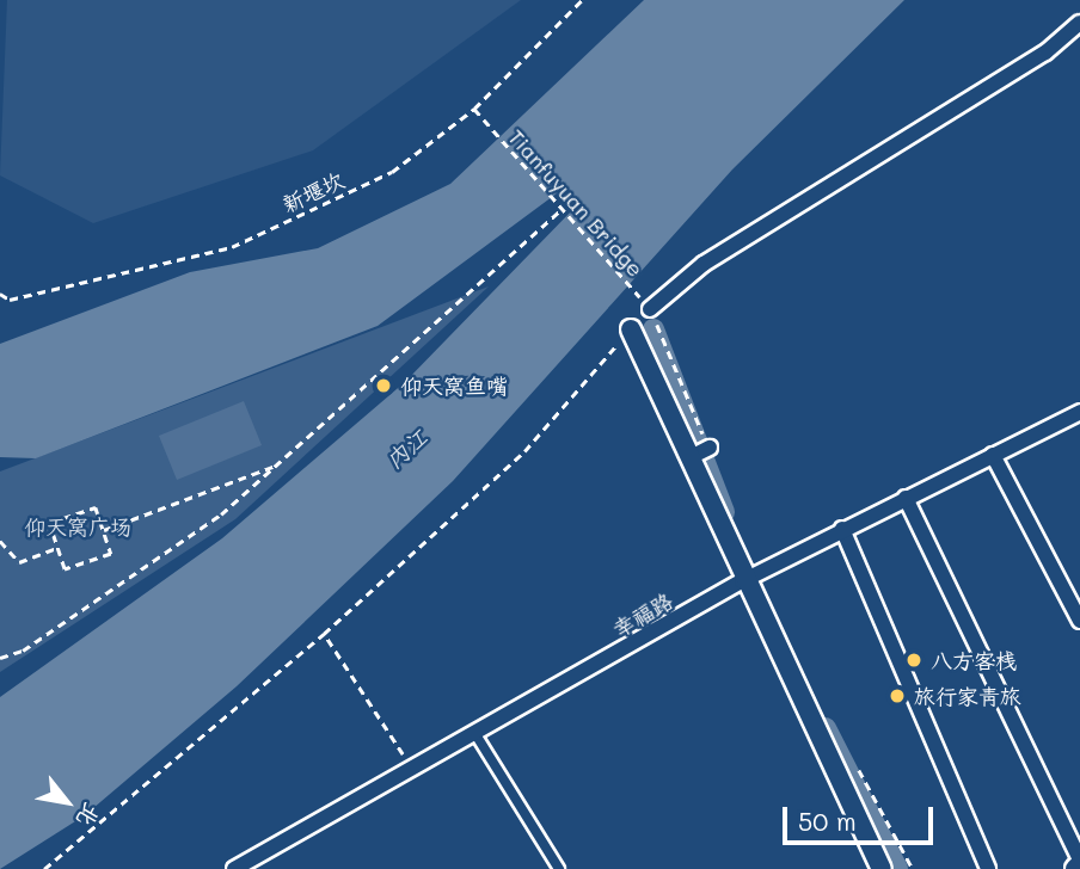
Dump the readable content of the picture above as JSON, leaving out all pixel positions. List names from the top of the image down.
{
  "streets": {
    "street": ["幸福路"],
    "path": ["新堰坎", "Tianfuyuan Bridge"]
  },
  "crossings": [
    ["新堰坎", "Tianfuyuan Bridge"]
  ],
  "water": ["内江"],
  "parks": ["仰天窝广场"],
  "places": ["仰天窝鱼嘴", "八方客栈", "旅行家青旅"],
  "scale_bar": "50 m",
  "north": "bottom right"
}
